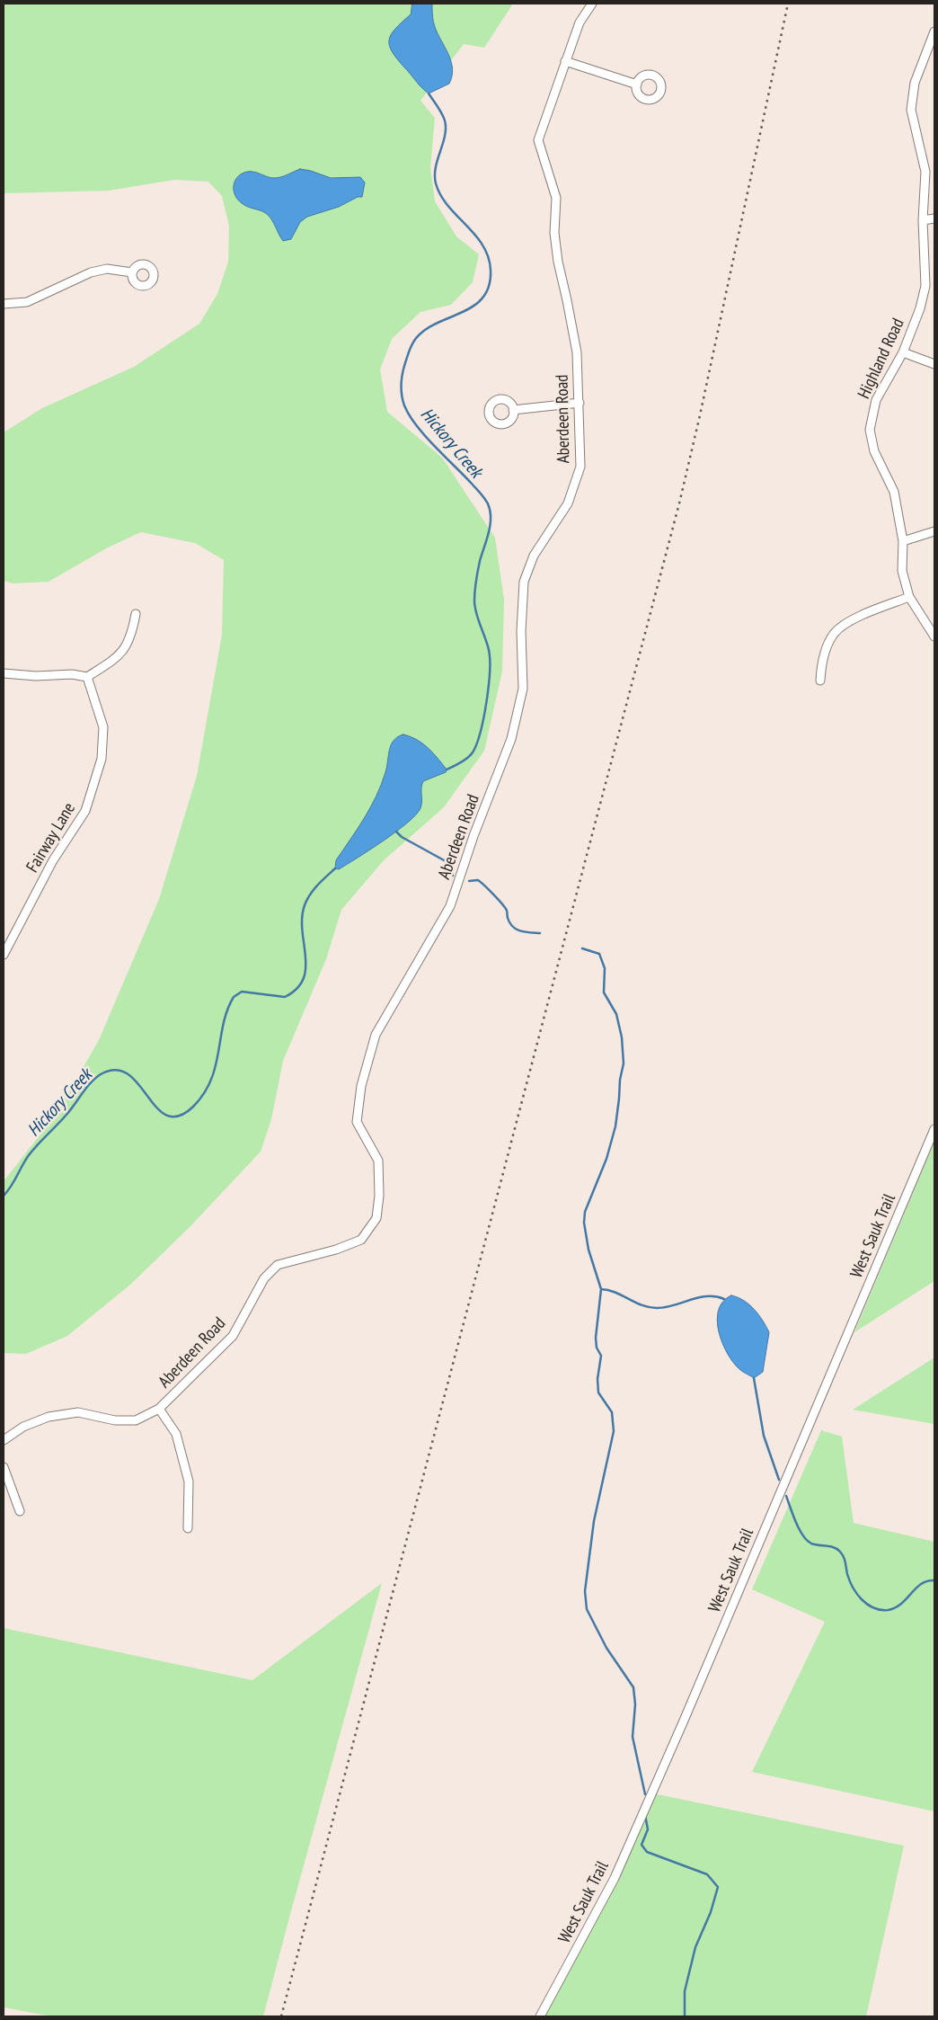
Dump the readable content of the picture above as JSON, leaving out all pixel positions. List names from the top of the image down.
{
  "streets": {
    "street": [
      "Highland Road",
      "Aberdeen Road",
      "Fairway Lane",
      "West Sauk Trail"
    ]
  },
  "water": ["Hickory Creek"]
}
